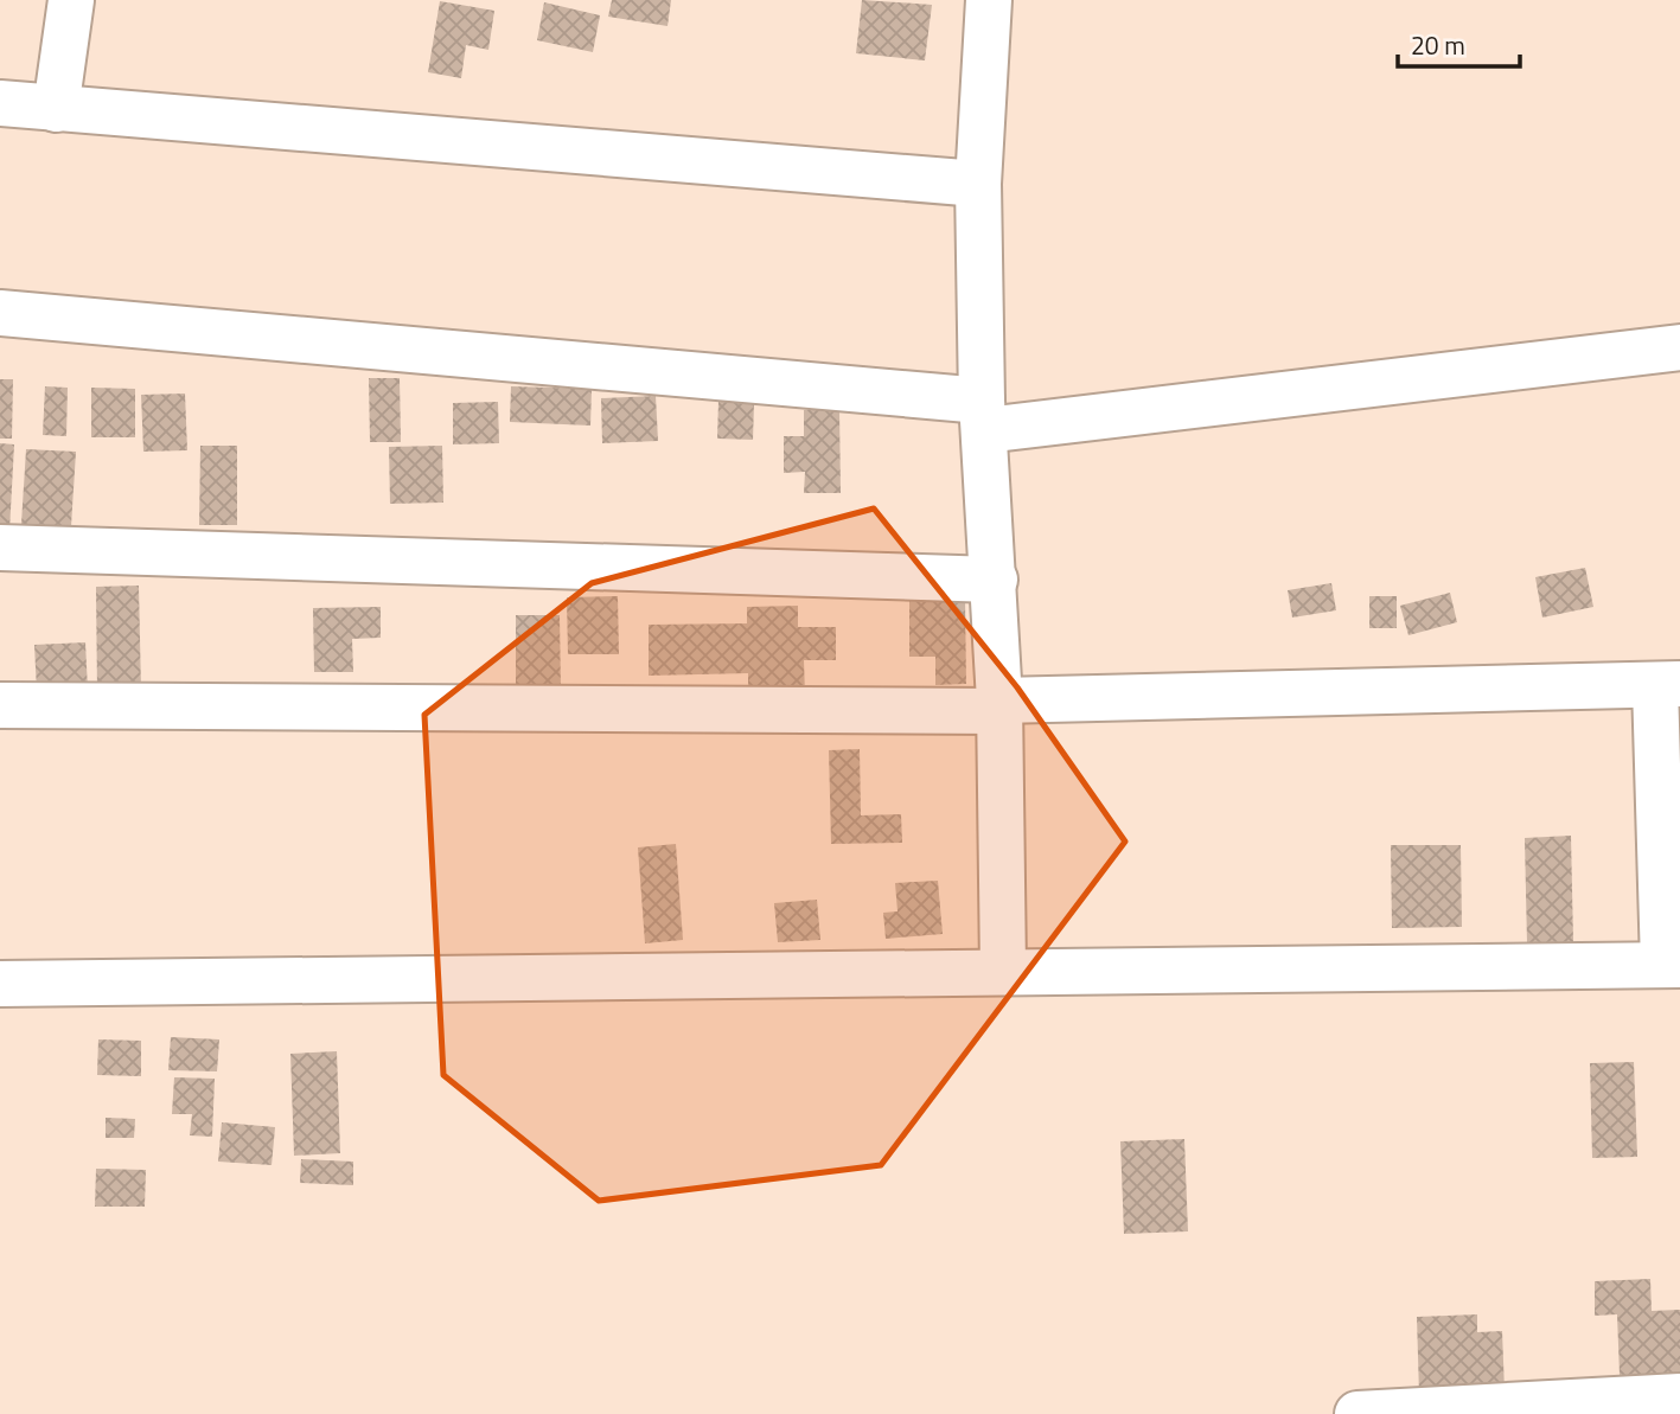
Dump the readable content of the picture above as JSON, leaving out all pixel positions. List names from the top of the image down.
{
  "scale_bar": "20 m"
}
